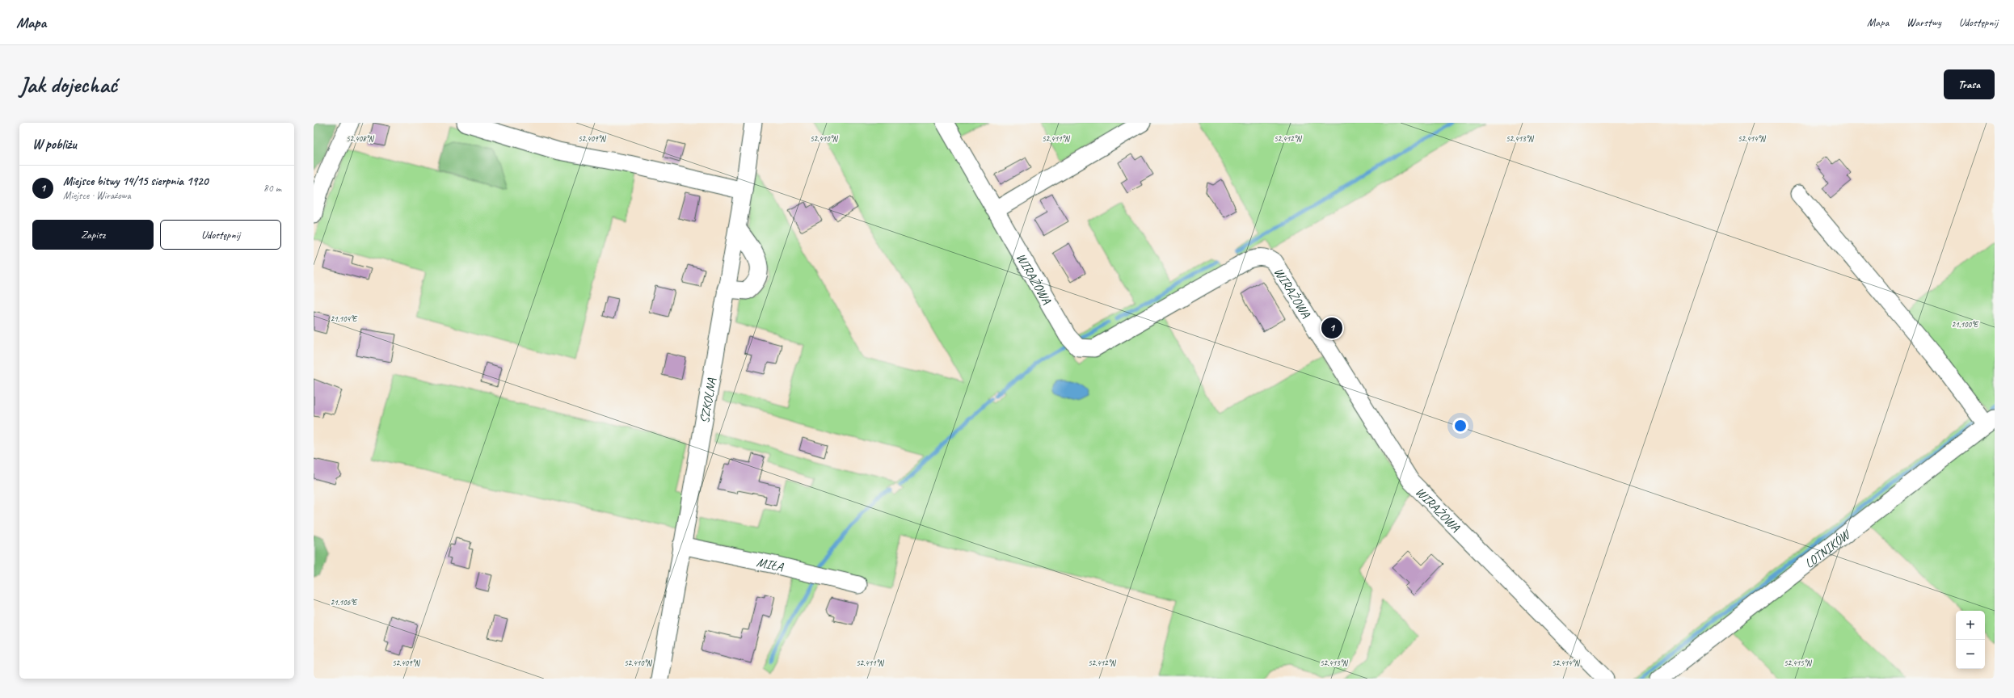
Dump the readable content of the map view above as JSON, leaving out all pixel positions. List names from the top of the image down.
{
  "streets": {
    "street": [
      "WIRAŻOWA",
      "SZKOLNA",
      "LOTNIKÓW",
      "MIŁA"
    ]
  },
  "crossings": [
    ["SZKOLNA", "MIŁA"]
  ],
  "page": {
    "header": "Mapa",
    "nav": ["Mapa", "Warstwy", "Udostępnij"],
    "buttons": [
      "Trasa",
      ["Zapisz", "Udostępnij"]
    ],
    "title": "Jak dojechać",
    "heading": "W pobliżu",
    "list": [
      {
        "mark": "1",
        "name": "Miejsce bitwy 14/15 sierpnia 1920",
        "note": "Miejsce · Wirażowa",
        "value": "80 m"
      }
    ],
    "pins": "1",
    "map_buttons": ["+", "−"]
  },
  "coordinates": [
    "52.409°N",
    "52.410°N",
    "52.411°N",
    "52.413°N",
    "52.414°N",
    "52.408°N",
    "52.412°N",
    "21.104°E",
    "21.100°E",
    "21.106°E",
    "52.415°N"
  ]
}
